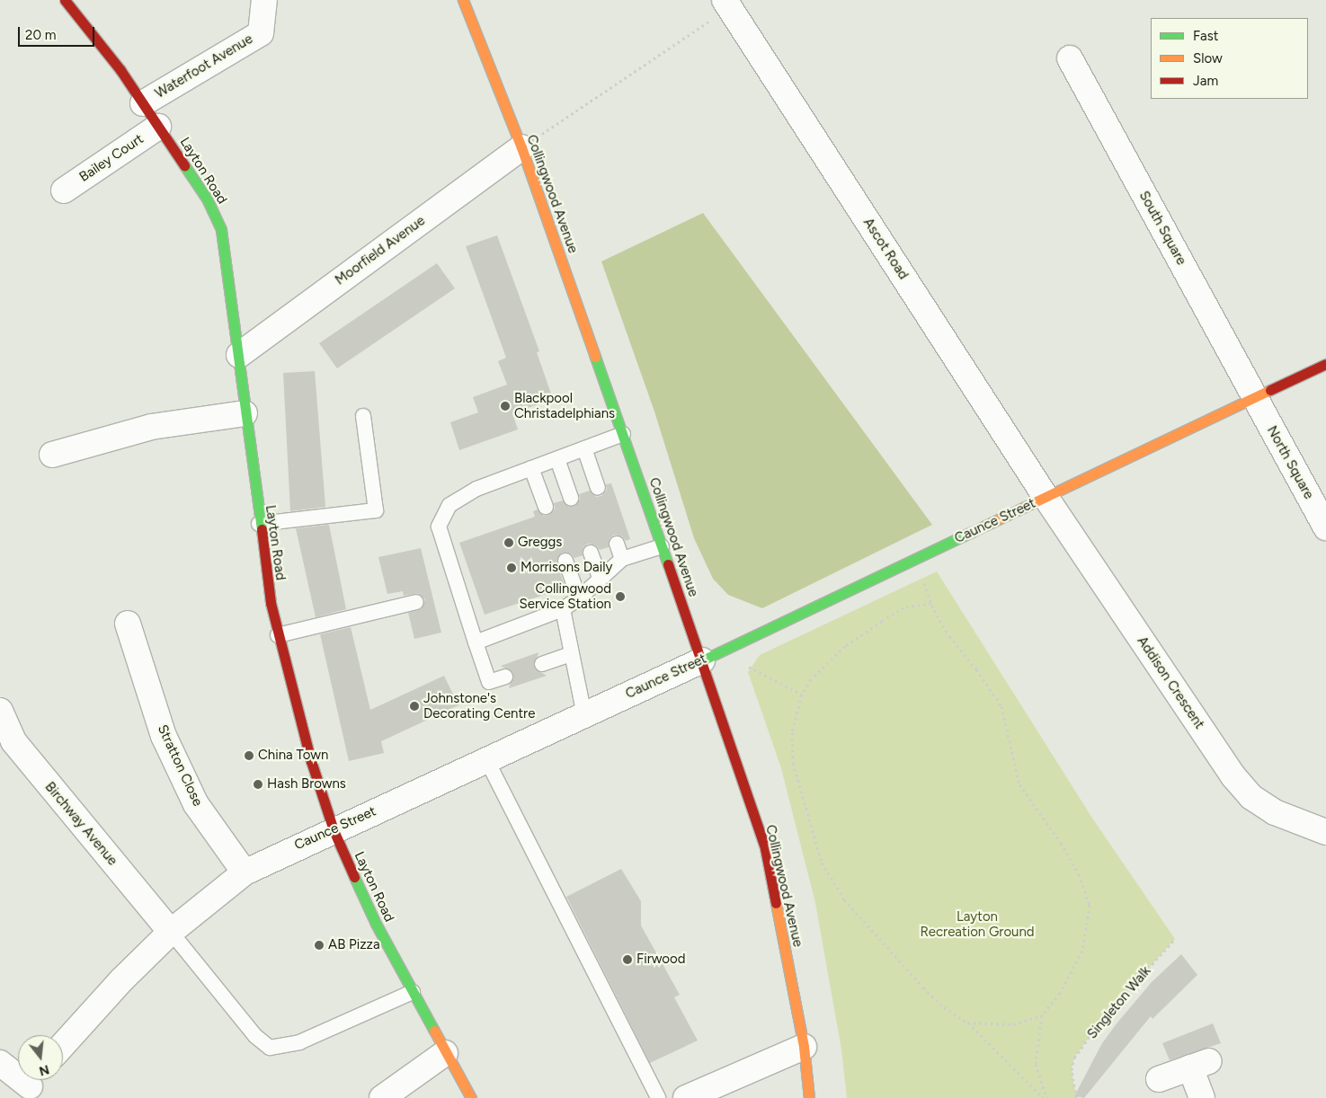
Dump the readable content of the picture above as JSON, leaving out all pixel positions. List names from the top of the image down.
{
  "streets": {
    "street": [
      "Waterfoot Avenue",
      "Bailey Court",
      "Layton Road",
      "Collingwood Avenue",
      "South Square",
      "Ascot Road",
      "Moorfield Avenue",
      "North Square",
      "Caunce Street",
      "Addison Crescent",
      "Stratton Close",
      "Birchway Avenue"
    ],
    "path": ["Singleton Walk"]
  },
  "crossings": [
    ["Waterfoot Avenue", "Layton Road"],
    ["Bailey Court", "Layton Road"],
    ["Layton Road", "Moorfield Avenue"],
    ["Layton Road", "Caunce Street"],
    ["Collingwood Avenue", "Moorfield Avenue"],
    ["Collingwood Avenue", "Caunce Street"],
    ["South Square", "North Square"],
    ["South Square", "Caunce Street"],
    ["Ascot Road", "Caunce Street"],
    ["Ascot Road", "Addison Crescent"],
    ["North Square", "Caunce Street"],
    ["Caunce Street", "Addison Crescent"],
    ["Caunce Street", "Stratton Close"],
    ["Caunce Street", "Birchway Avenue"]
  ],
  "parks": ["Layton Recreation Ground"],
  "places": [
    "Blackpool Christadelphians",
    "Greggs",
    "Morrisons Daily",
    "Collingwood Service Station",
    "Johnstone's Decorating Centre",
    "China Town",
    "Hash Browns",
    "AB Pizza",
    "Firwood"
  ],
  "legend": ["Fast", "Slow", "Jam"],
  "scale_bar": "20 m",
  "north": "bottom"
}
